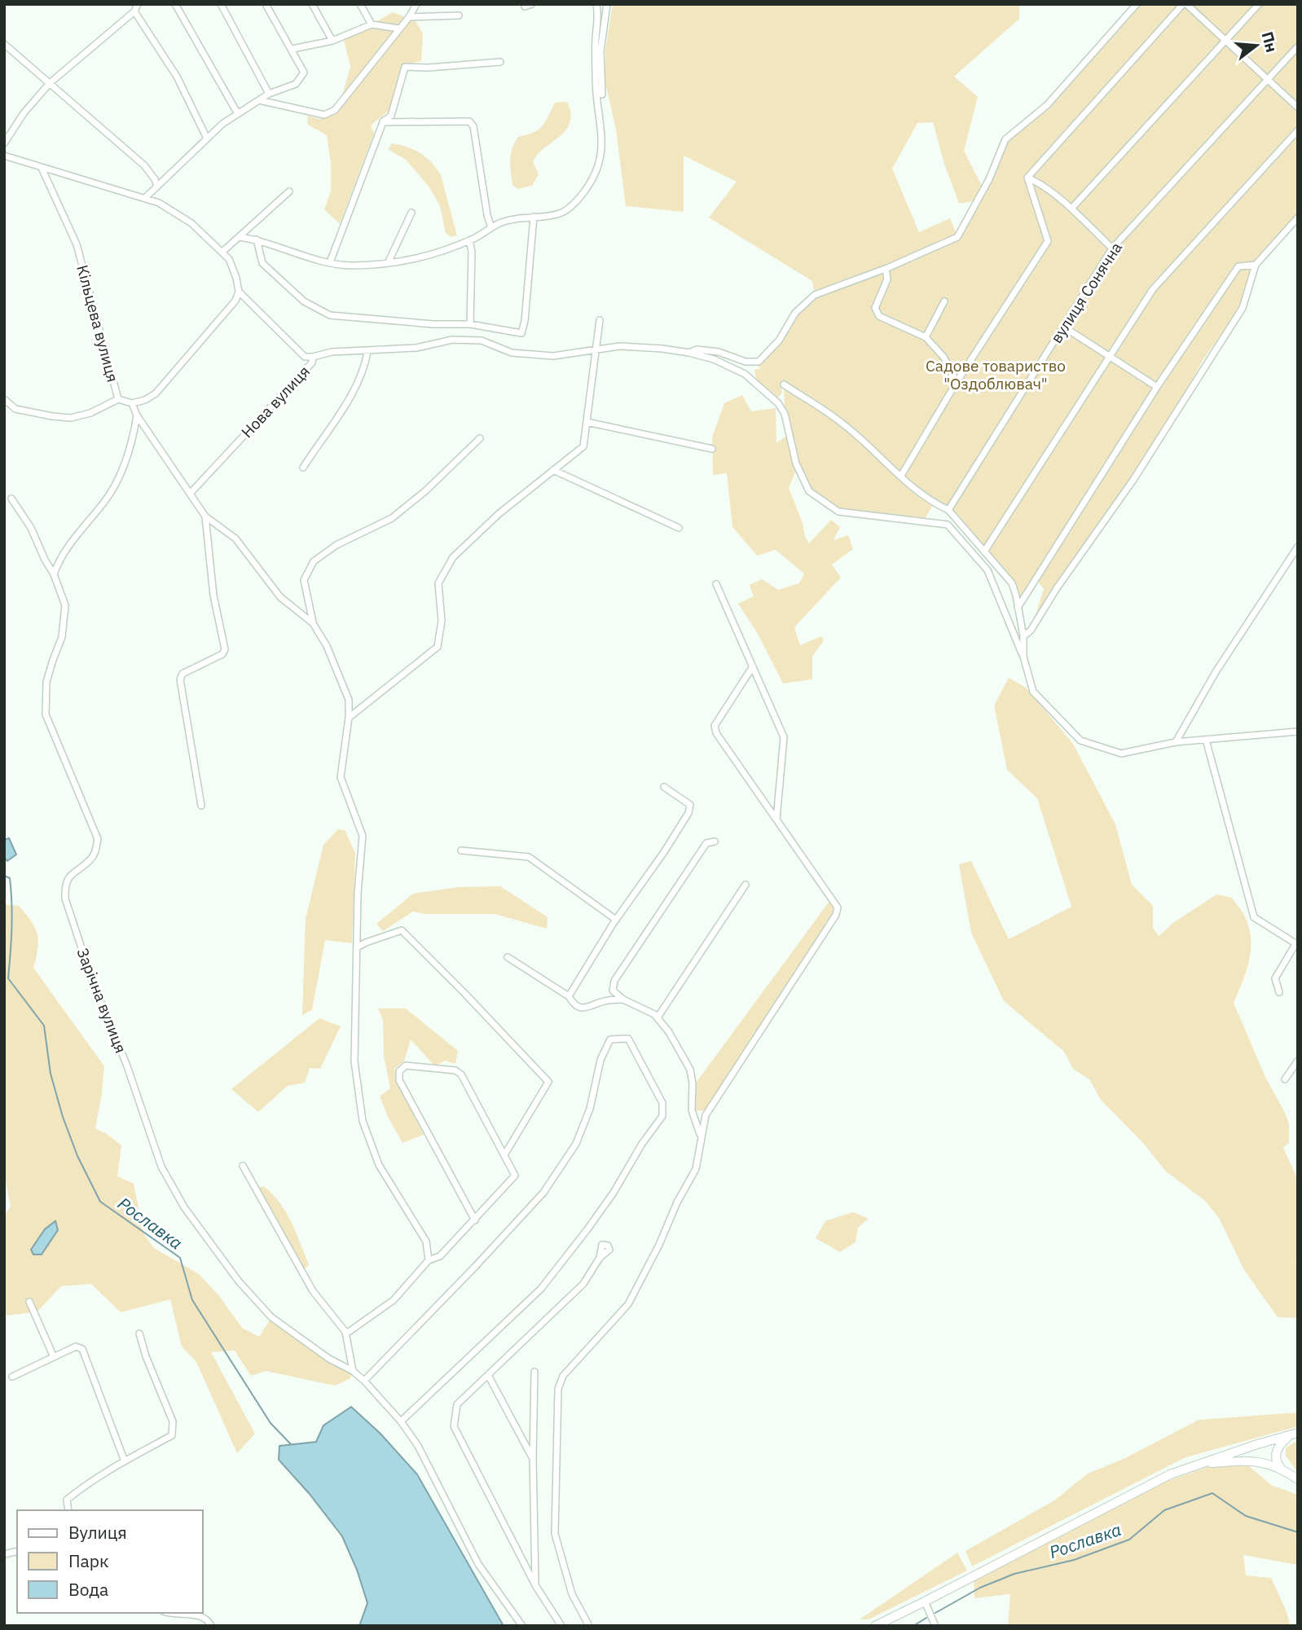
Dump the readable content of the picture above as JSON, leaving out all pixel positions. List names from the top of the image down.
{
  "streets": {
    "street": [
      "вулиця Сонячна",
      "Кільцева вулиця",
      "Нова вулиця",
      "Зарічна вулиця"
    ]
  },
  "water": ["Рославка"],
  "parks": ["Садове товариство \"Оздоблювач\""],
  "legend": ["Вулиця", "Парк", "Вода"],
  "north": "right"
}
